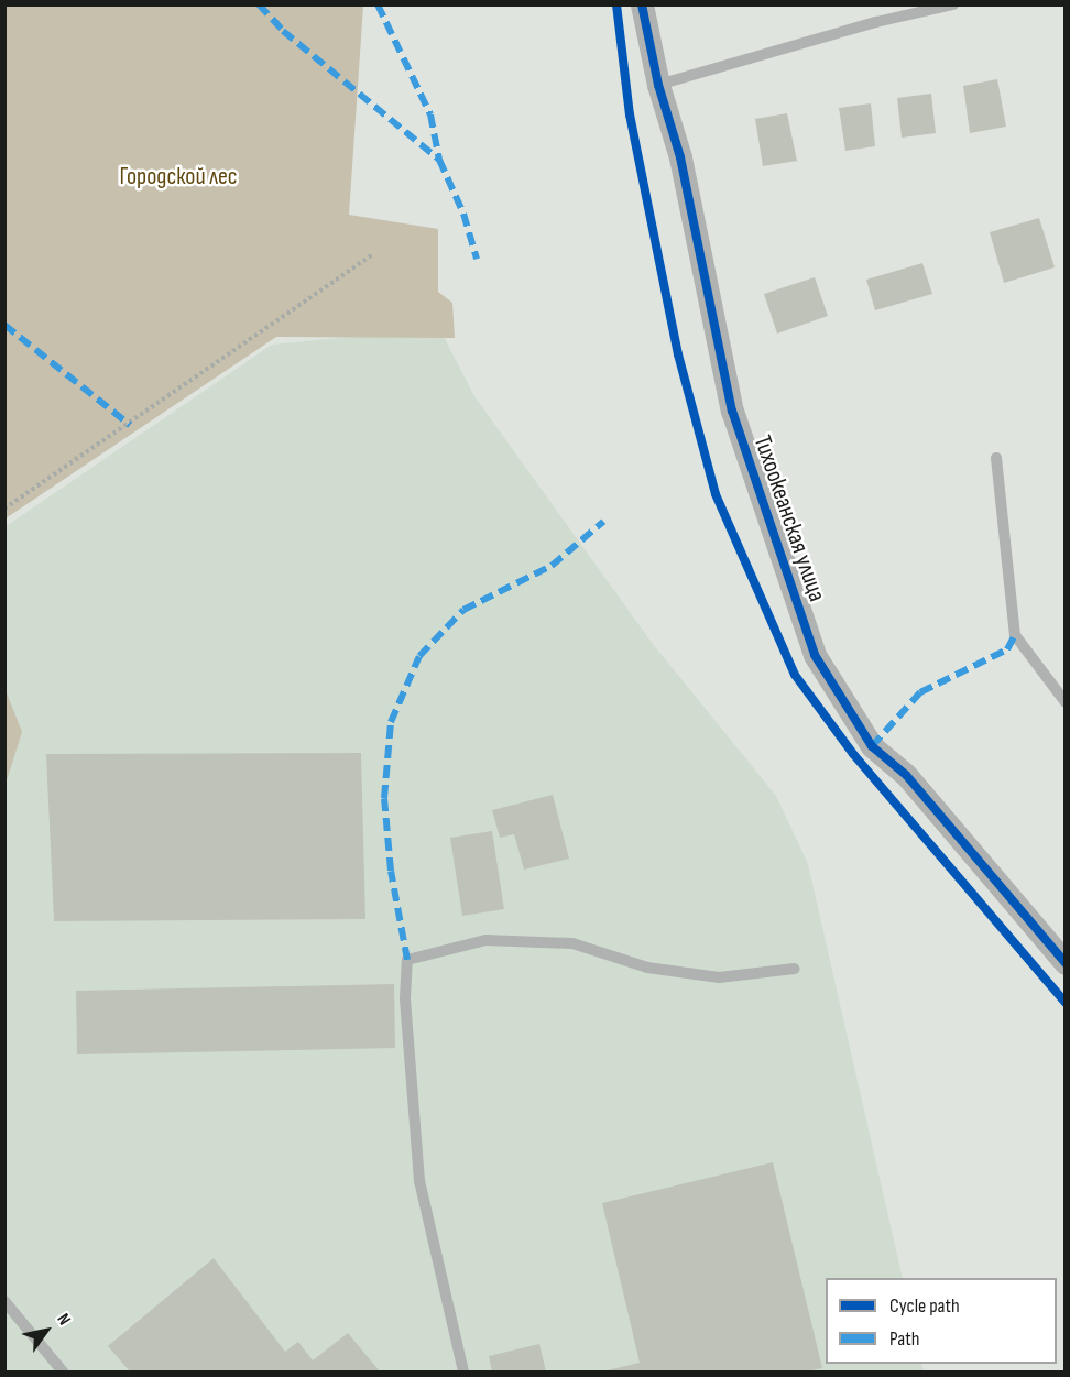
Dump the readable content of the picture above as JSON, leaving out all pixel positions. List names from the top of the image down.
{
  "streets": {
    "street": ["Тихоокеанская улица"]
  },
  "parks": ["Городской лес"],
  "legend": ["Cycle path", "Path"],
  "north": "top right"
}
